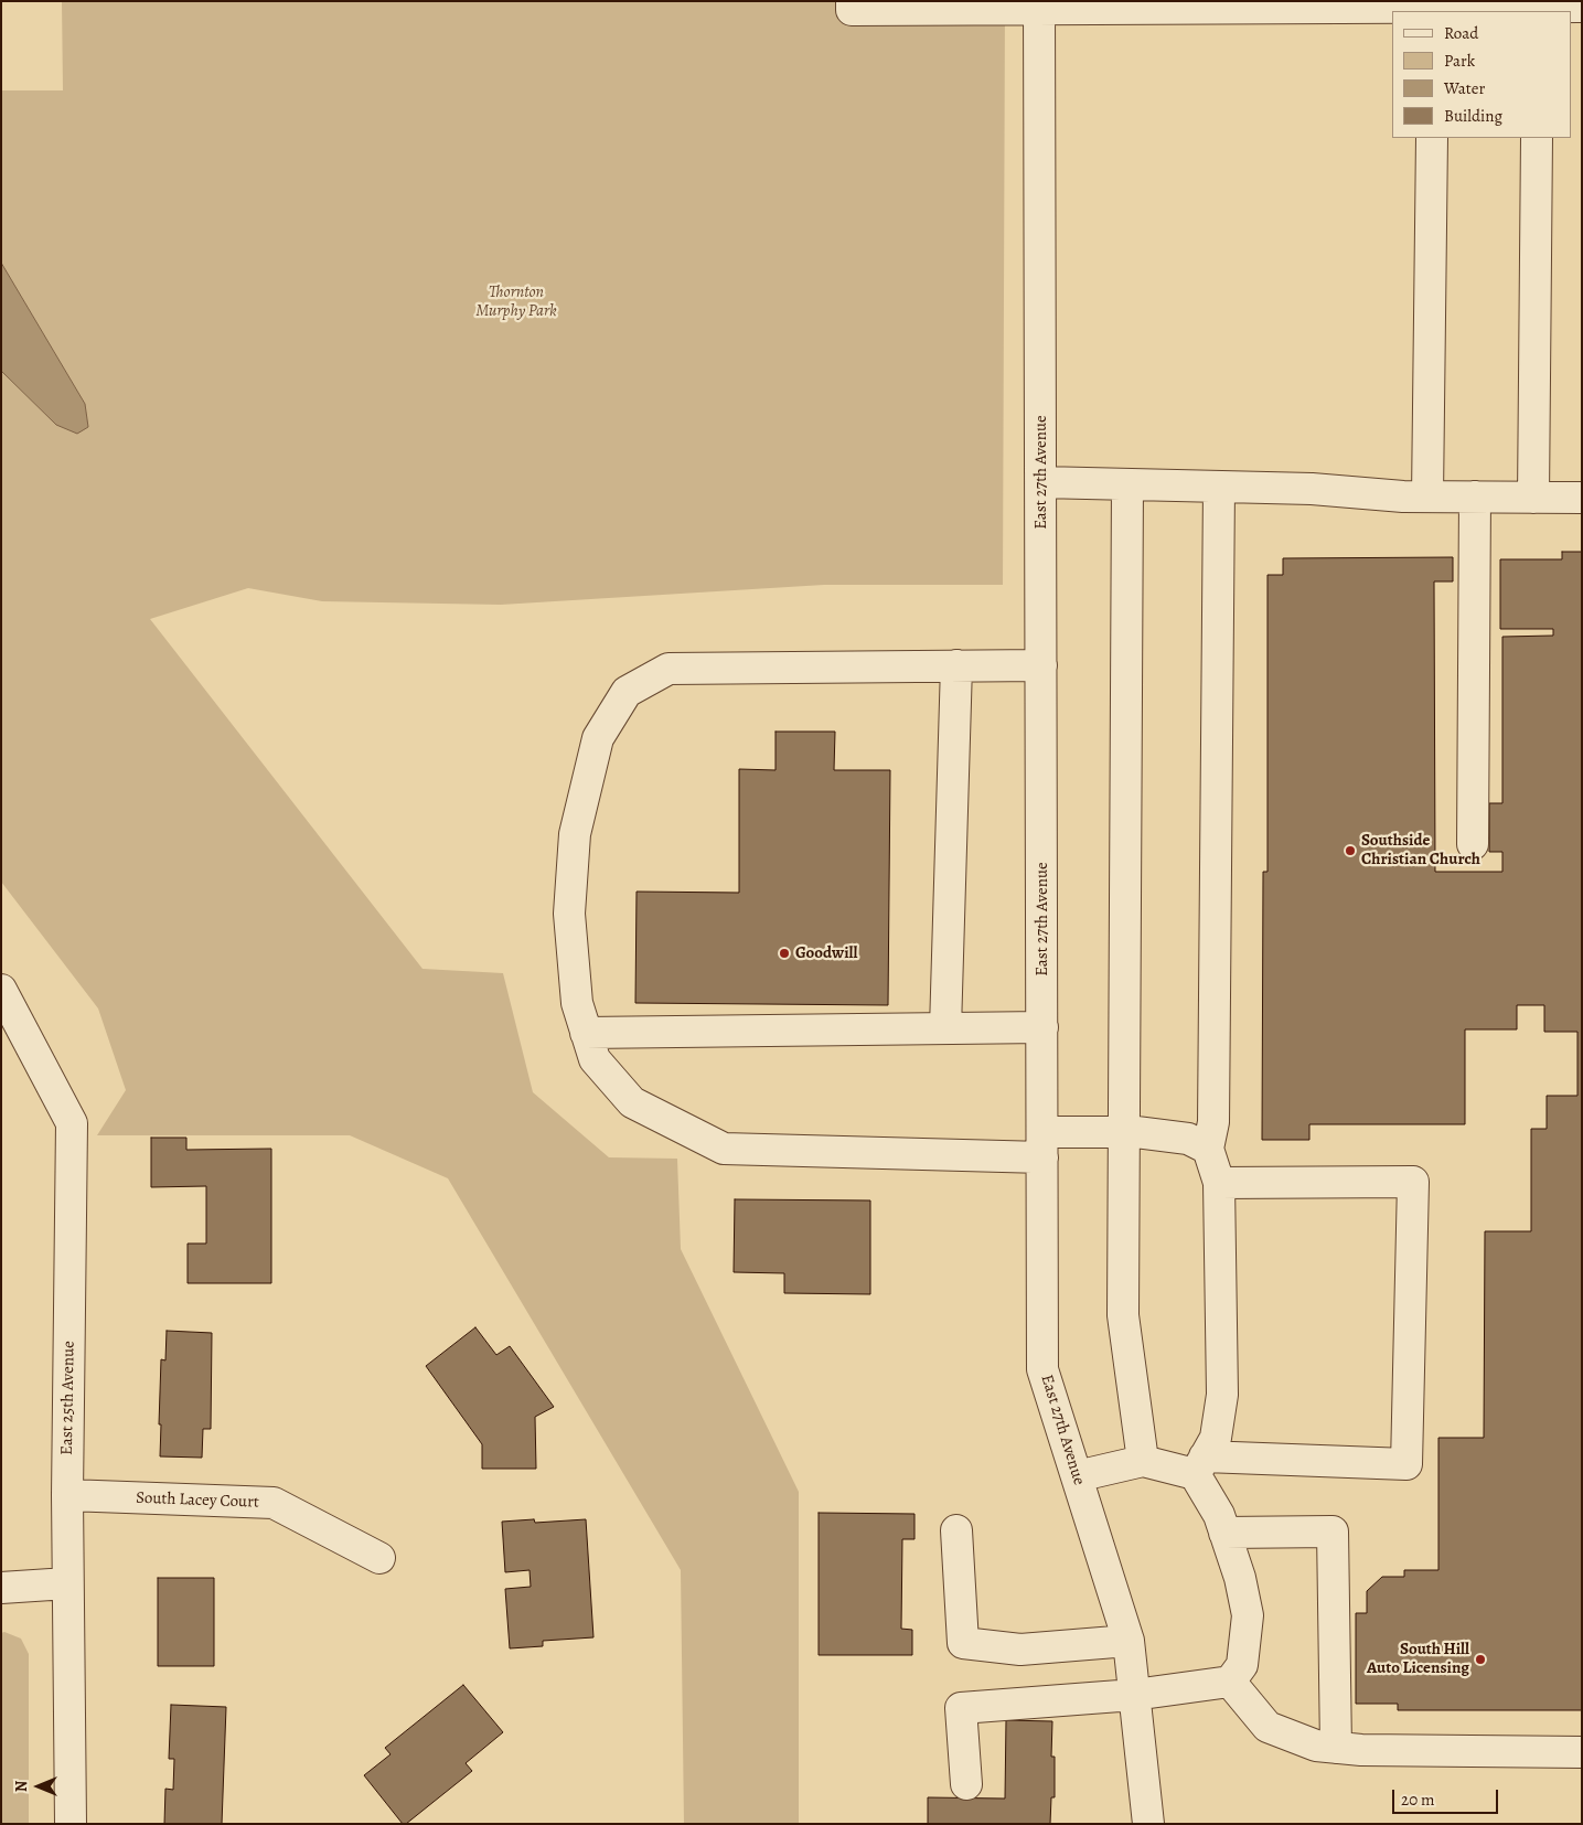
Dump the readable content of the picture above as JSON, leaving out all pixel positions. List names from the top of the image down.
{
  "streets": {
    "street": ["East 27th Avenue", "East 25th Avenue", "South Lacey Court"]
  },
  "crossings": [
    ["East 25th Avenue", "South Lacey Court"]
  ],
  "parks": ["Thornton Murphy Park"],
  "places": ["Southside Christian Church", "Goodwill", "South Hill Auto Licensing"],
  "legend": [
    "Road",
    "Park",
    "Water",
    "Building"
  ],
  "scale_bar": "20 m",
  "north": "left"
}
